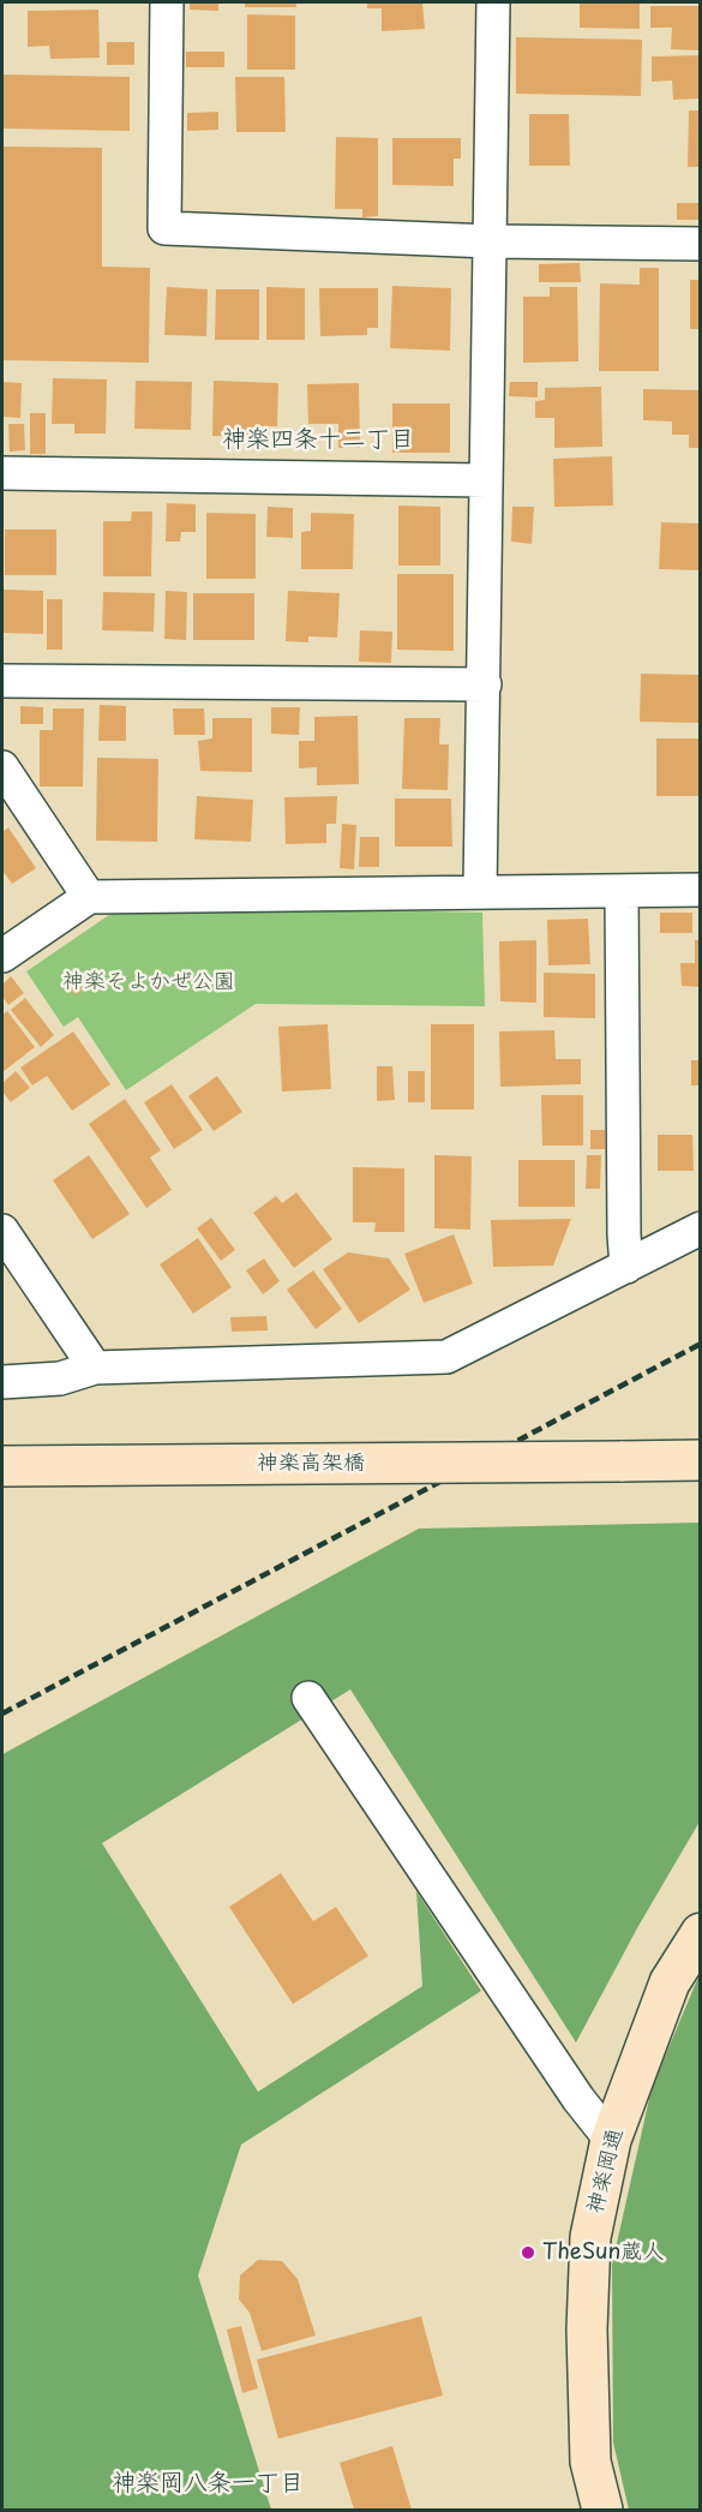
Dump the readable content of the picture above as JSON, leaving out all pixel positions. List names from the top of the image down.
{
  "streets": {
    "main road": ["神楽高架橋", "神楽岡通"]
  },
  "districts": ["神楽四条十二丁目", "神楽岡八条一丁目"],
  "parks": ["神楽そよかぜ公園"],
  "places": ["TheSun蔵人"]
}
